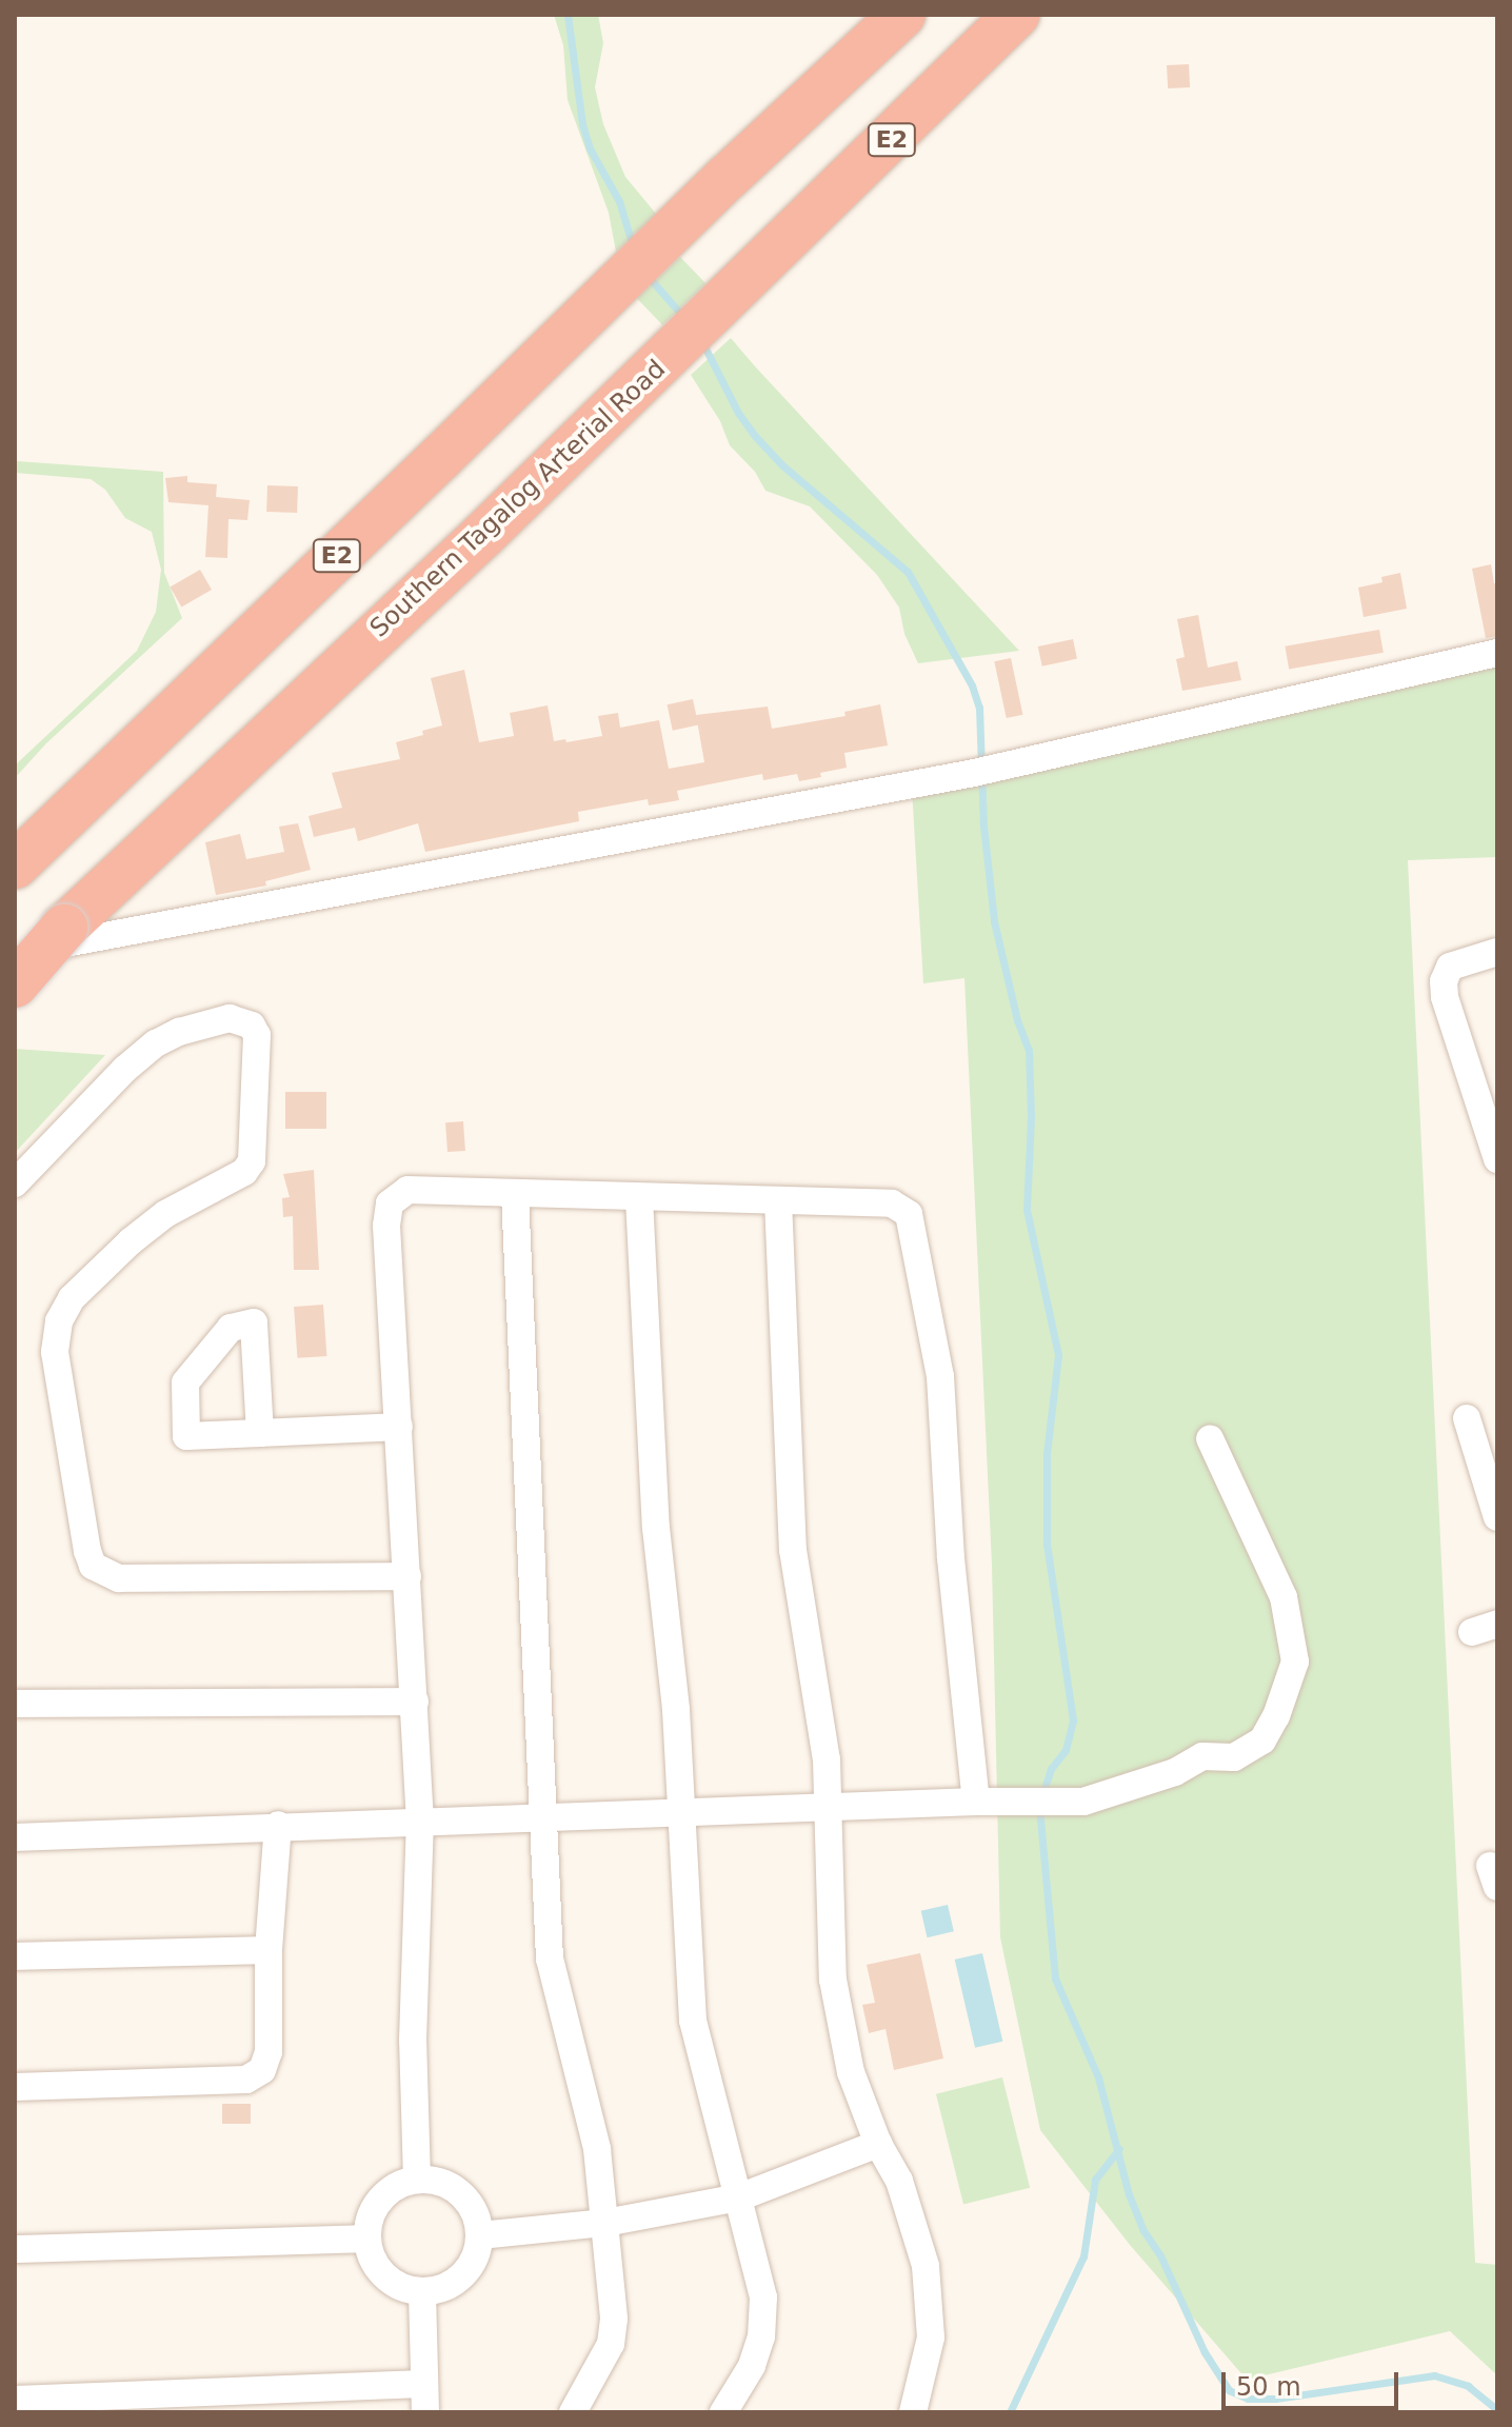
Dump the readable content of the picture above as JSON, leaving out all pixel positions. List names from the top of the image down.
{
  "streets": {
    "highway": ["E2", "Southern Tagalog Arterial Road"]
  },
  "scale_bar": "50 m"
}
